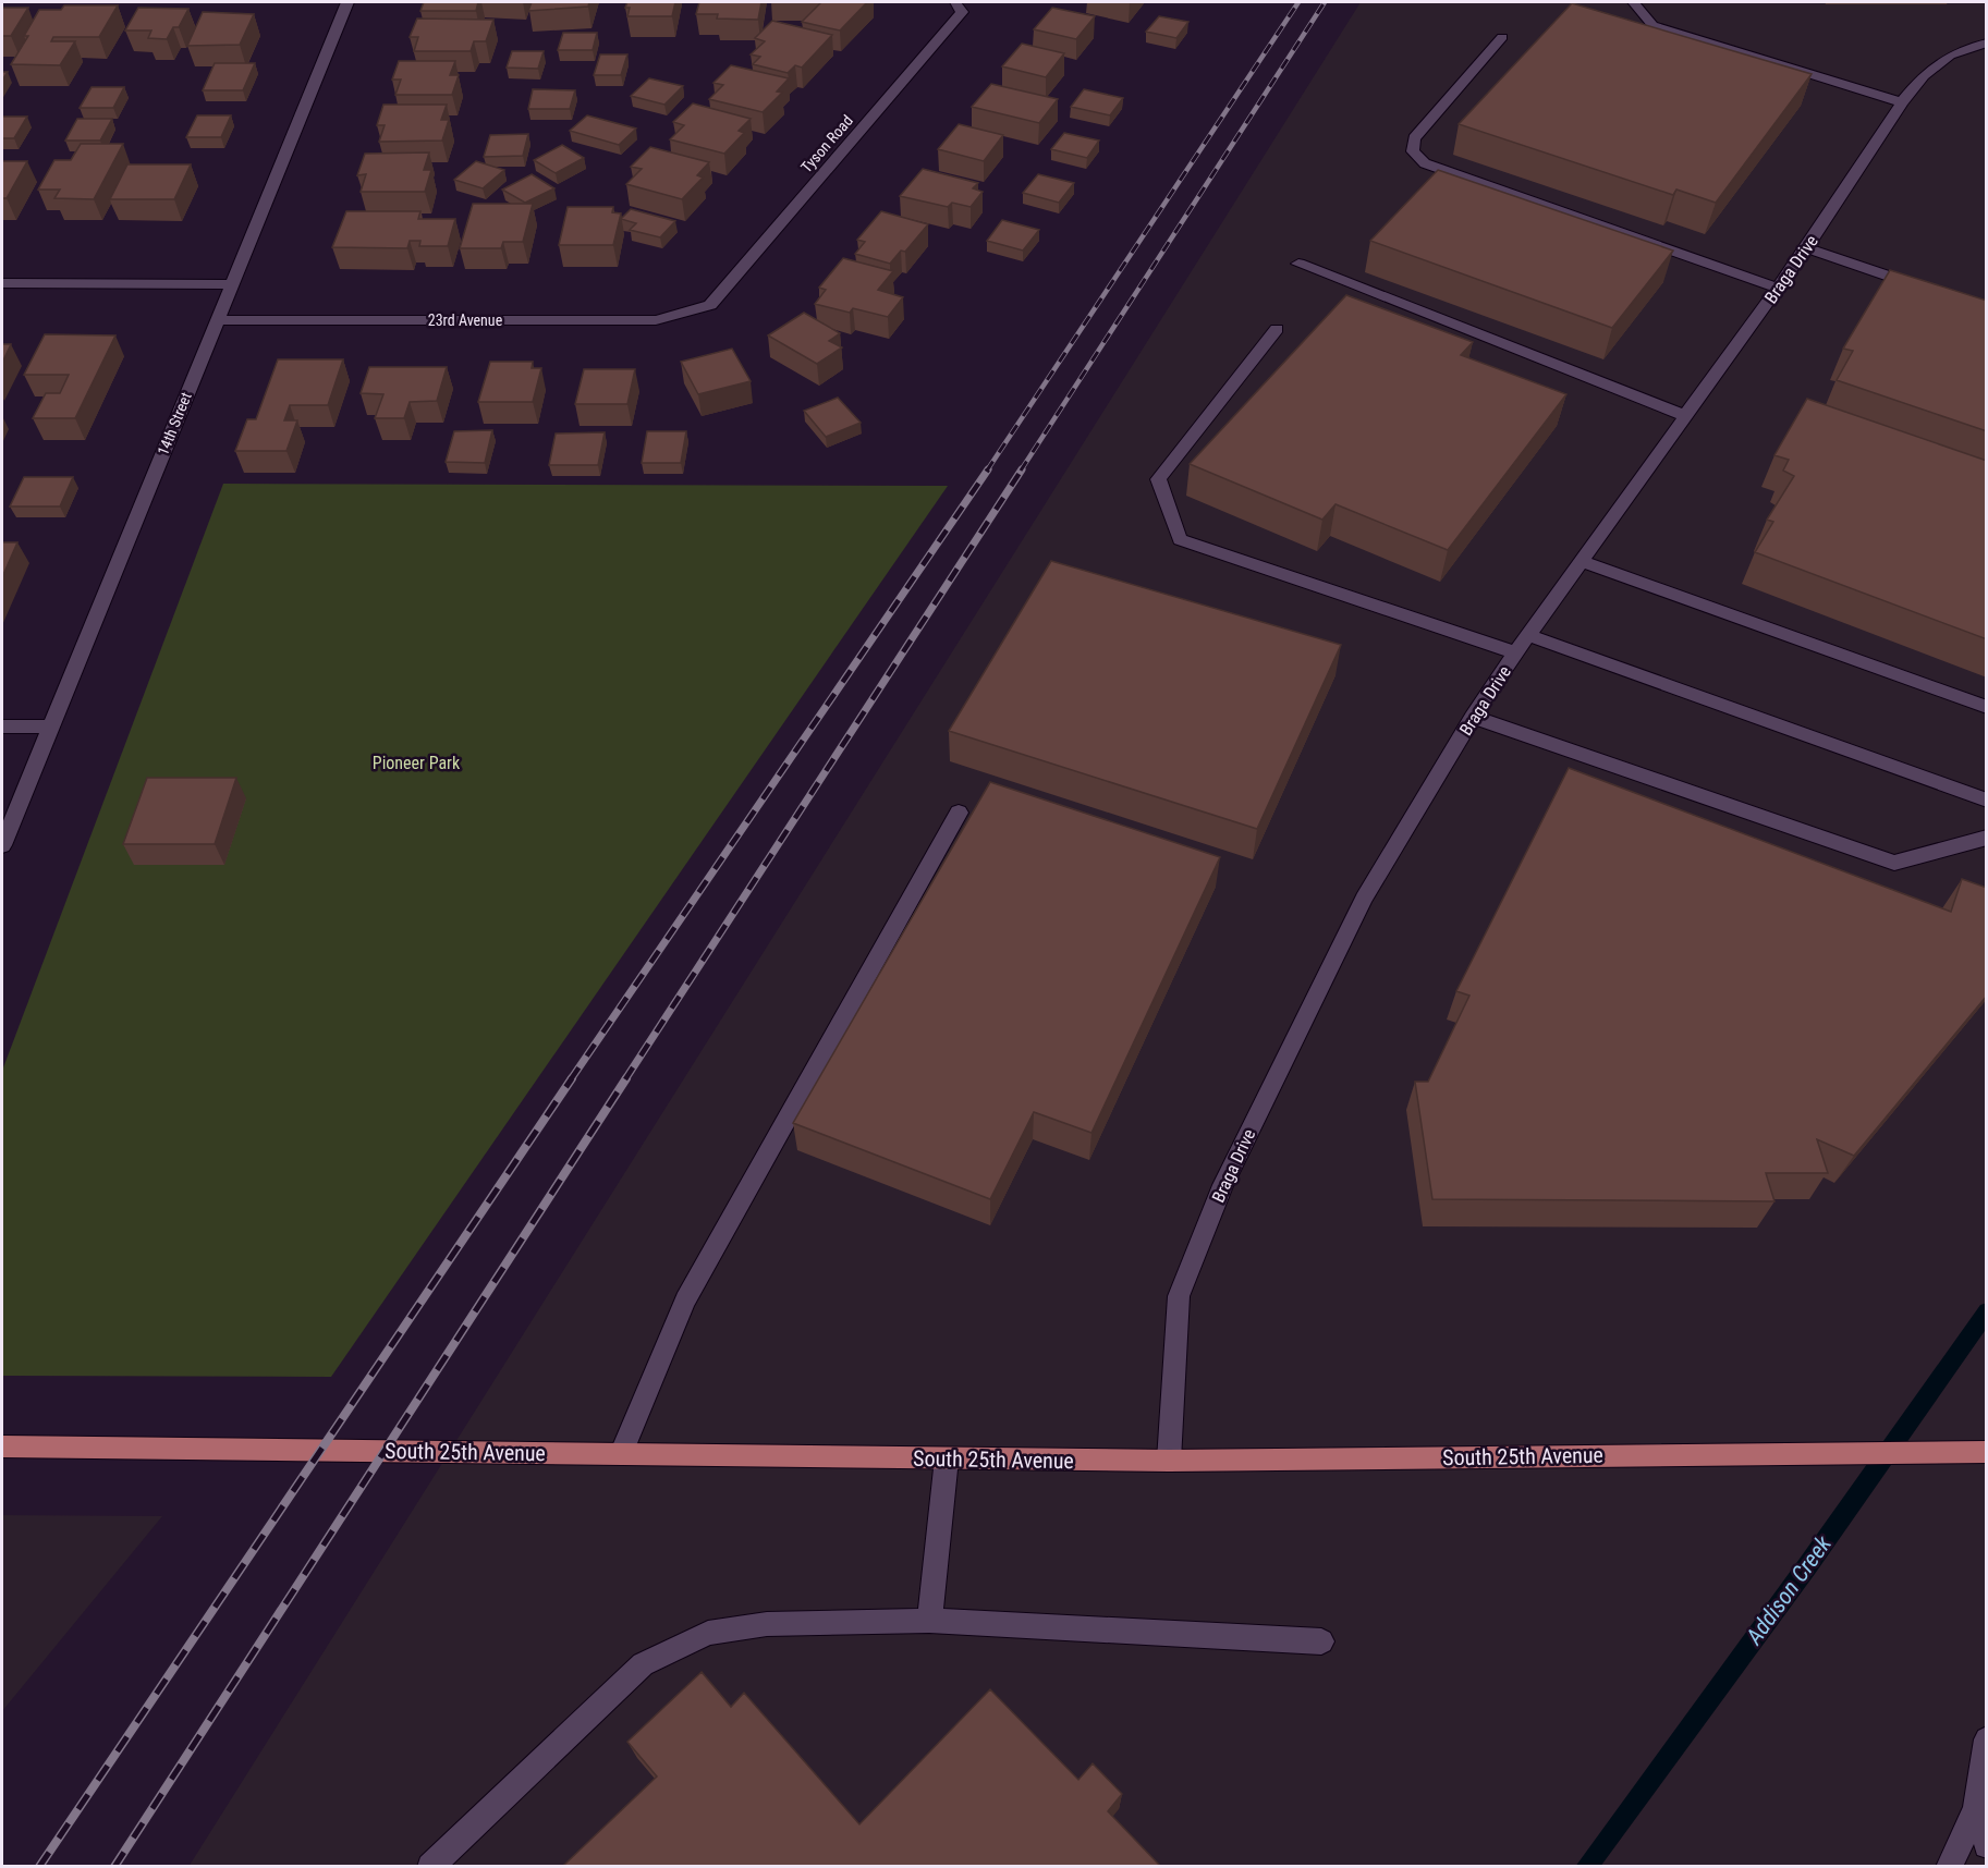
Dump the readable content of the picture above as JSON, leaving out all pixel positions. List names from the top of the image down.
{
  "streets": {
    "main road": ["South 25th Avenue"],
    "street": [
      "Tyson Road",
      "Braga Drive",
      "23rd Avenue",
      "14th Street"
    ]
  },
  "crossings": [
    ["Tyson Road", "23rd Avenue"],
    ["Braga Drive", "South 25th Avenue"],
    ["23rd Avenue", "14th Street"]
  ],
  "water": ["Addison Creek"],
  "parks": ["Pioneer Park"]
}
